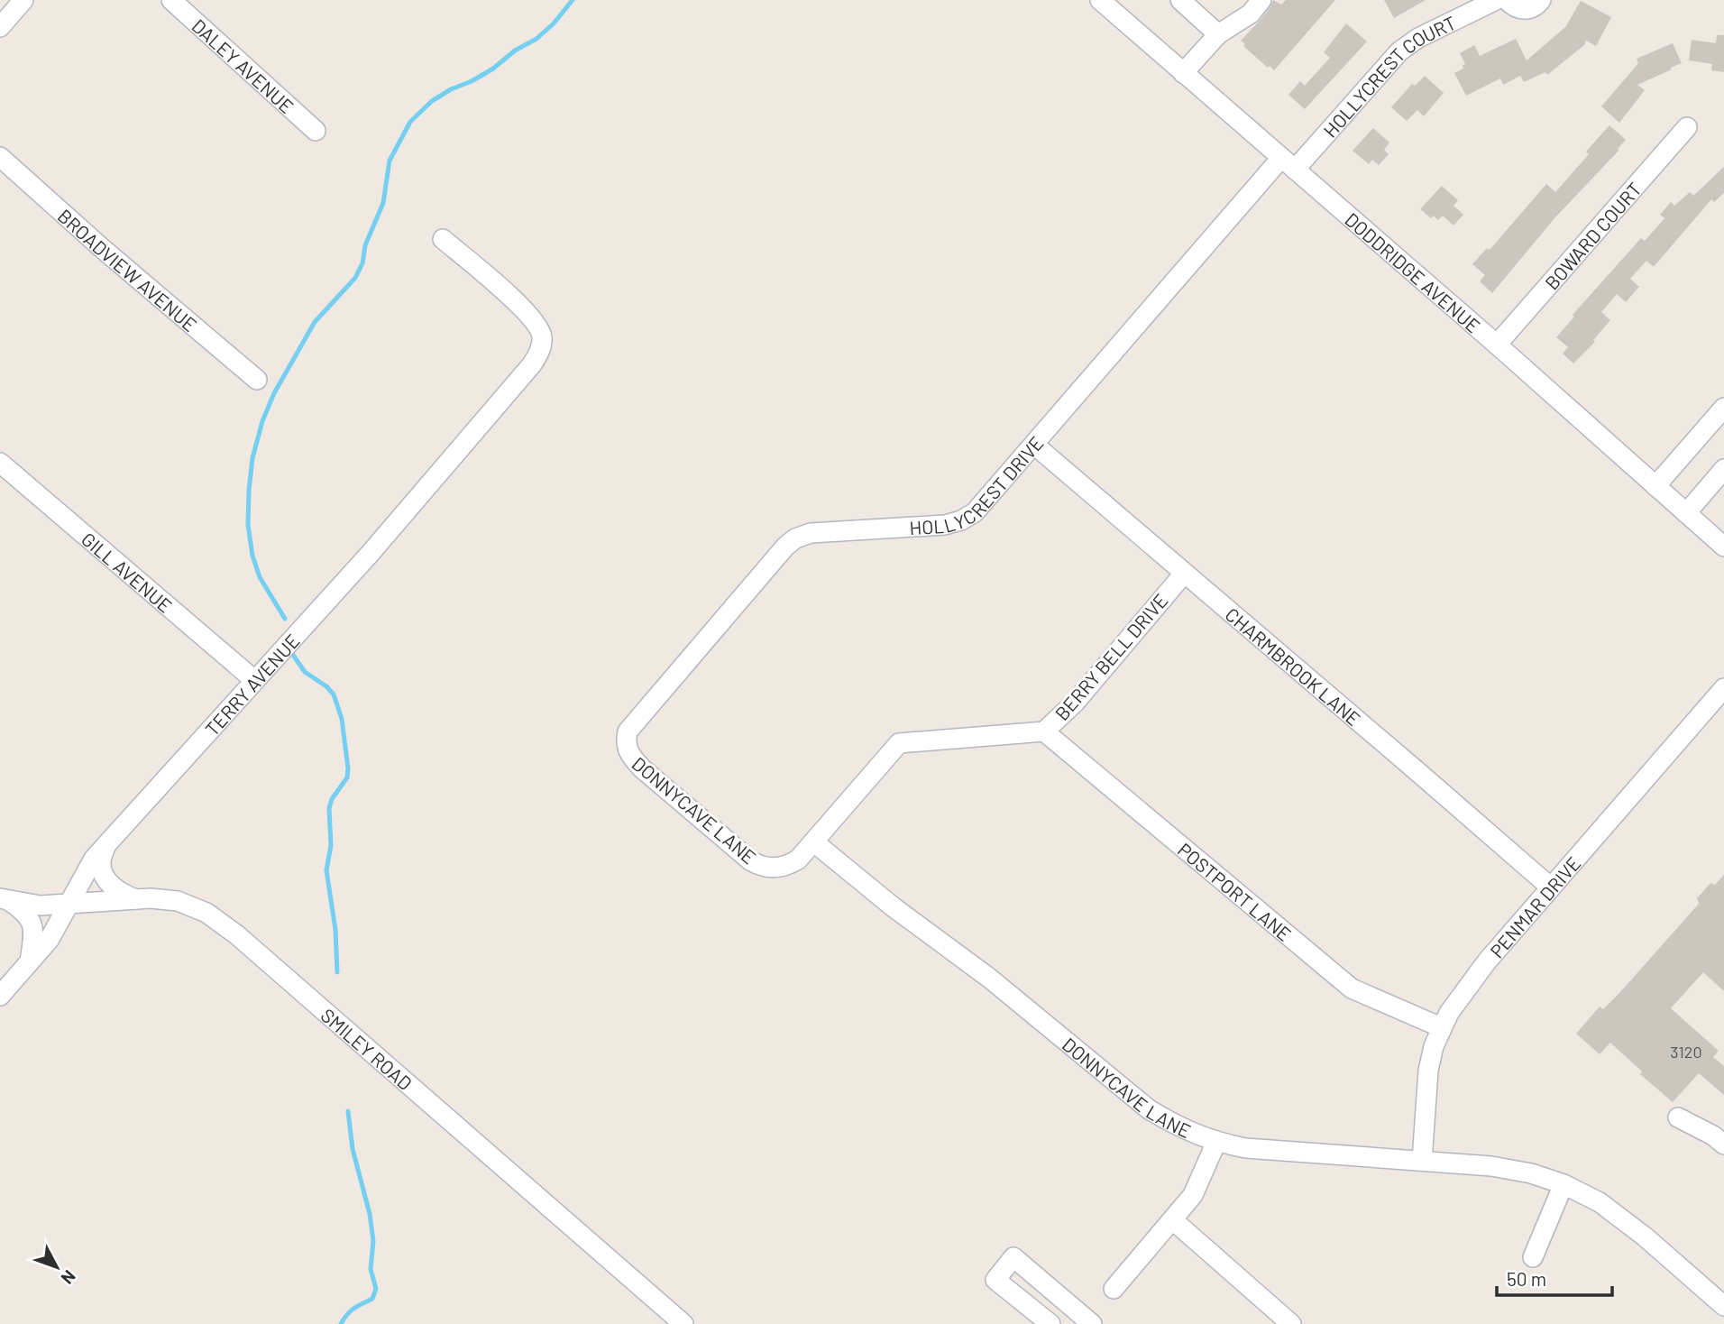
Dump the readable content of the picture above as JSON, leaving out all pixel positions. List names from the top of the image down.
{
  "streets": {
    "street": [
      "DALEY AVENUE",
      "HOLLYCREST COURT",
      "BOWARD COURT",
      "BROADVIEW AVENUE",
      "DODDRIDGE AVENUE",
      "HOLLYCREST DRIVE",
      "GILL AVENUE",
      "BERRY BELL DRIVE",
      "CHARMBROOK LANE",
      "TERRY AVENUE",
      "DONNYCAVE LANE",
      "POSTPORT LANE",
      "PENMAR DRIVE",
      "SMILEY ROAD"
    ]
  },
  "crossings": [
    ["HOLLYCREST COURT", "DODDRIDGE AVENUE"],
    ["HOLLYCREST COURT", "HOLLYCREST DRIVE"],
    ["BOWARD COURT", "DODDRIDGE AVENUE"],
    ["DODDRIDGE AVENUE", "HOLLYCREST DRIVE"],
    ["HOLLYCREST DRIVE", "CHARMBROOK LANE"],
    ["HOLLYCREST DRIVE", "DONNYCAVE LANE"],
    ["GILL AVENUE", "TERRY AVENUE"],
    ["BERRY BELL DRIVE", "CHARMBROOK LANE"],
    ["BERRY BELL DRIVE", "DONNYCAVE LANE"],
    ["BERRY BELL DRIVE", "POSTPORT LANE"],
    ["CHARMBROOK LANE", "PENMAR DRIVE"],
    ["TERRY AVENUE", "SMILEY ROAD"],
    ["DONNYCAVE LANE", "PENMAR DRIVE"],
    ["POSTPORT LANE", "PENMAR DRIVE"]
  ],
  "house_numbers": ["3120"],
  "scale_bar": "50 m",
  "north": "bottom right"
}
